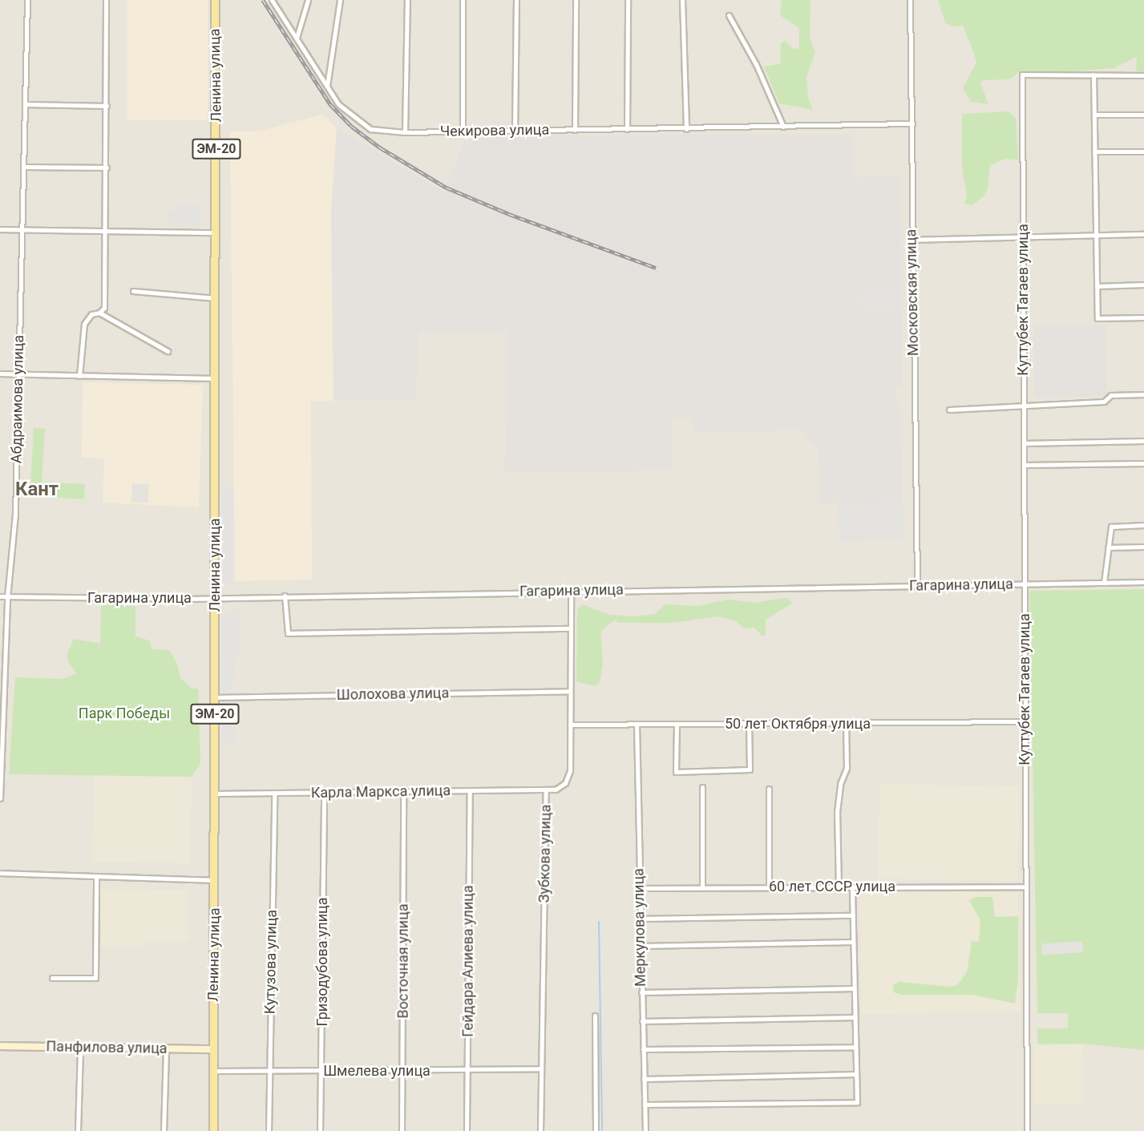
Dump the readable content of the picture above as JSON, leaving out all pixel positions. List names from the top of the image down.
{
  "streets": {
    "main road": ["Ленина улица", "ЭМ-20"],
    "street": [
      "Чекирова улица",
      "Московская улица",
      "Куттубек Тагаев улица",
      "Абдраимова улица",
      "Гагарина улица",
      "Шолохова улица",
      "50 лет Октября улица",
      "Карла Маркса улица",
      "Зубкова улица",
      "60 лет СССР улица",
      "Меркулова улица",
      "Восточная улица",
      "Гейдара Алиева улица",
      "Кутузова улица",
      "Гризодубова улица",
      "Панфилова улица",
      "Шмелева улица"
    ]
  },
  "crossings": [
    ["Ленина улица", "Гагарина улица"],
    ["Ленина улица", "Шолохова улица"],
    ["Ленина улица", "Карла Маркса улица"],
    ["Ленина улица", "Панфилова улица"],
    ["Ленина улица", "Шмелева улица"],
    ["Чекирова улица", "Московская улица"],
    ["Московская улица", "Гагарина улица"],
    ["Куттубек Тагаев улица", "Гагарина улица"],
    ["Куттубек Тагаев улица", "50 лет Октября улица"],
    ["Куттубек Тагаев улица", "60 лет СССР улица"],
    ["Абдраимова улица", "Гагарина улица"],
    ["Гагарина улица", "Зубкова улица"],
    ["Шолохова улица", "Зубкова улица"],
    ["50 лет Октября улица", "Зубкова улица"],
    ["50 лет Октября улица", "Меркулова улица"],
    ["Карла Маркса улица", "Зубкова улица"],
    ["Карла Маркса улица", "Восточная улица"],
    ["Карла Маркса улица", "Гейдара Алиева улица"],
    ["Карла Маркса улица", "Кутузова улица"],
    ["Карла Маркса улица", "Гризодубова улица"],
    ["Зубкова улица", "Шмелева улица"],
    ["60 лет СССР улица", "Меркулова улица"],
    ["Восточная улица", "Шмелева улица"],
    ["Гейдара Алиева улица", "Шмелева улица"],
    ["Кутузова улица", "Шмелева улица"],
    ["Гризодубова улица", "Шмелева улица"]
  ],
  "districts": ["Кант"],
  "parks": ["Парк Победы"]
}
